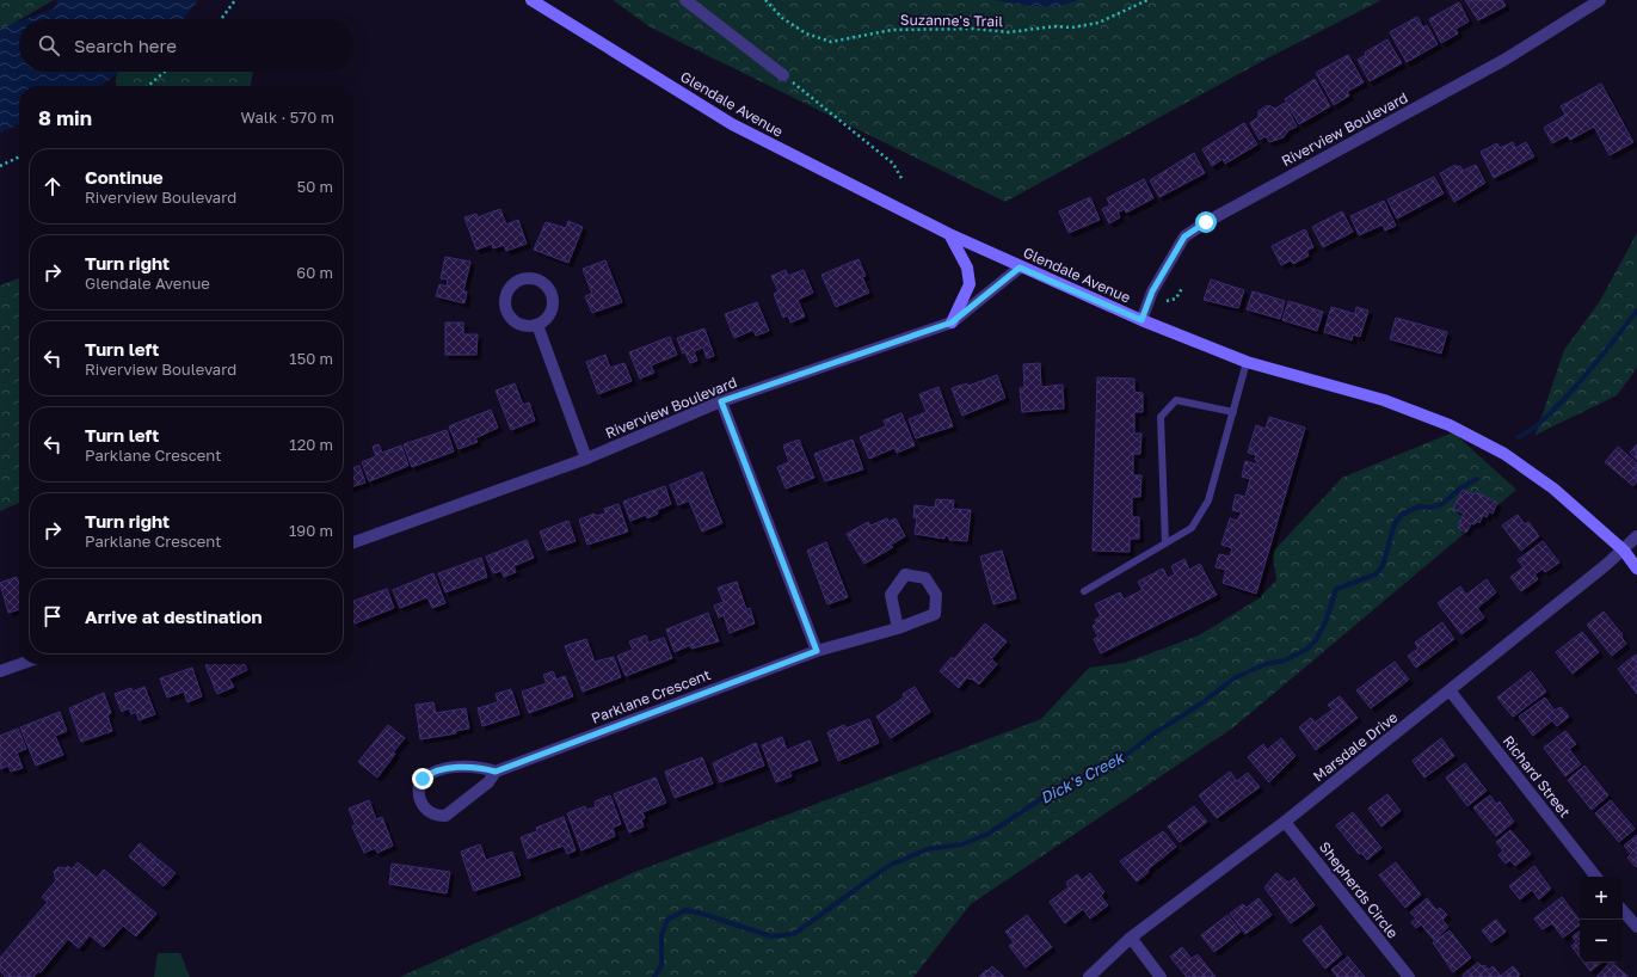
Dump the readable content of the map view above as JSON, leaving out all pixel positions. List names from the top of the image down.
{
  "streets": {
    "main road": ["Glendale Avenue"],
    "street": [
      "Riverview Boulevard",
      "Parklane Crescent",
      "Marsdale Drive",
      "Richard Street",
      "Shepherds Circle"
    ],
    "path": ["Suzanne's Trail"]
  },
  "crossings": [
    ["Glendale Avenue", "Riverview Boulevard"],
    ["Glendale Avenue", "Marsdale Drive"],
    ["Marsdale Drive", "Richard Street"],
    ["Marsdale Drive", "Shepherds Circle"]
  ],
  "water": ["Dick's Creek"],
  "page": {
    "search": "Search here",
    "heading": ["8 min", "Walk · 570 m"],
    "list": [
      ["Continue", "Riverview Boulevard", "50 m"],
      ["Turn right", "Glendale Avenue", "60 m"],
      ["Turn left", "Riverview Boulevard", "150 m"],
      ["Turn left", "Parklane Crescent", "120 m"],
      ["Turn right", "Parklane Crescent", "190 m"],
      "Arrive at destination"
    ],
    "map_buttons": ["+", "−"]
  }
}
